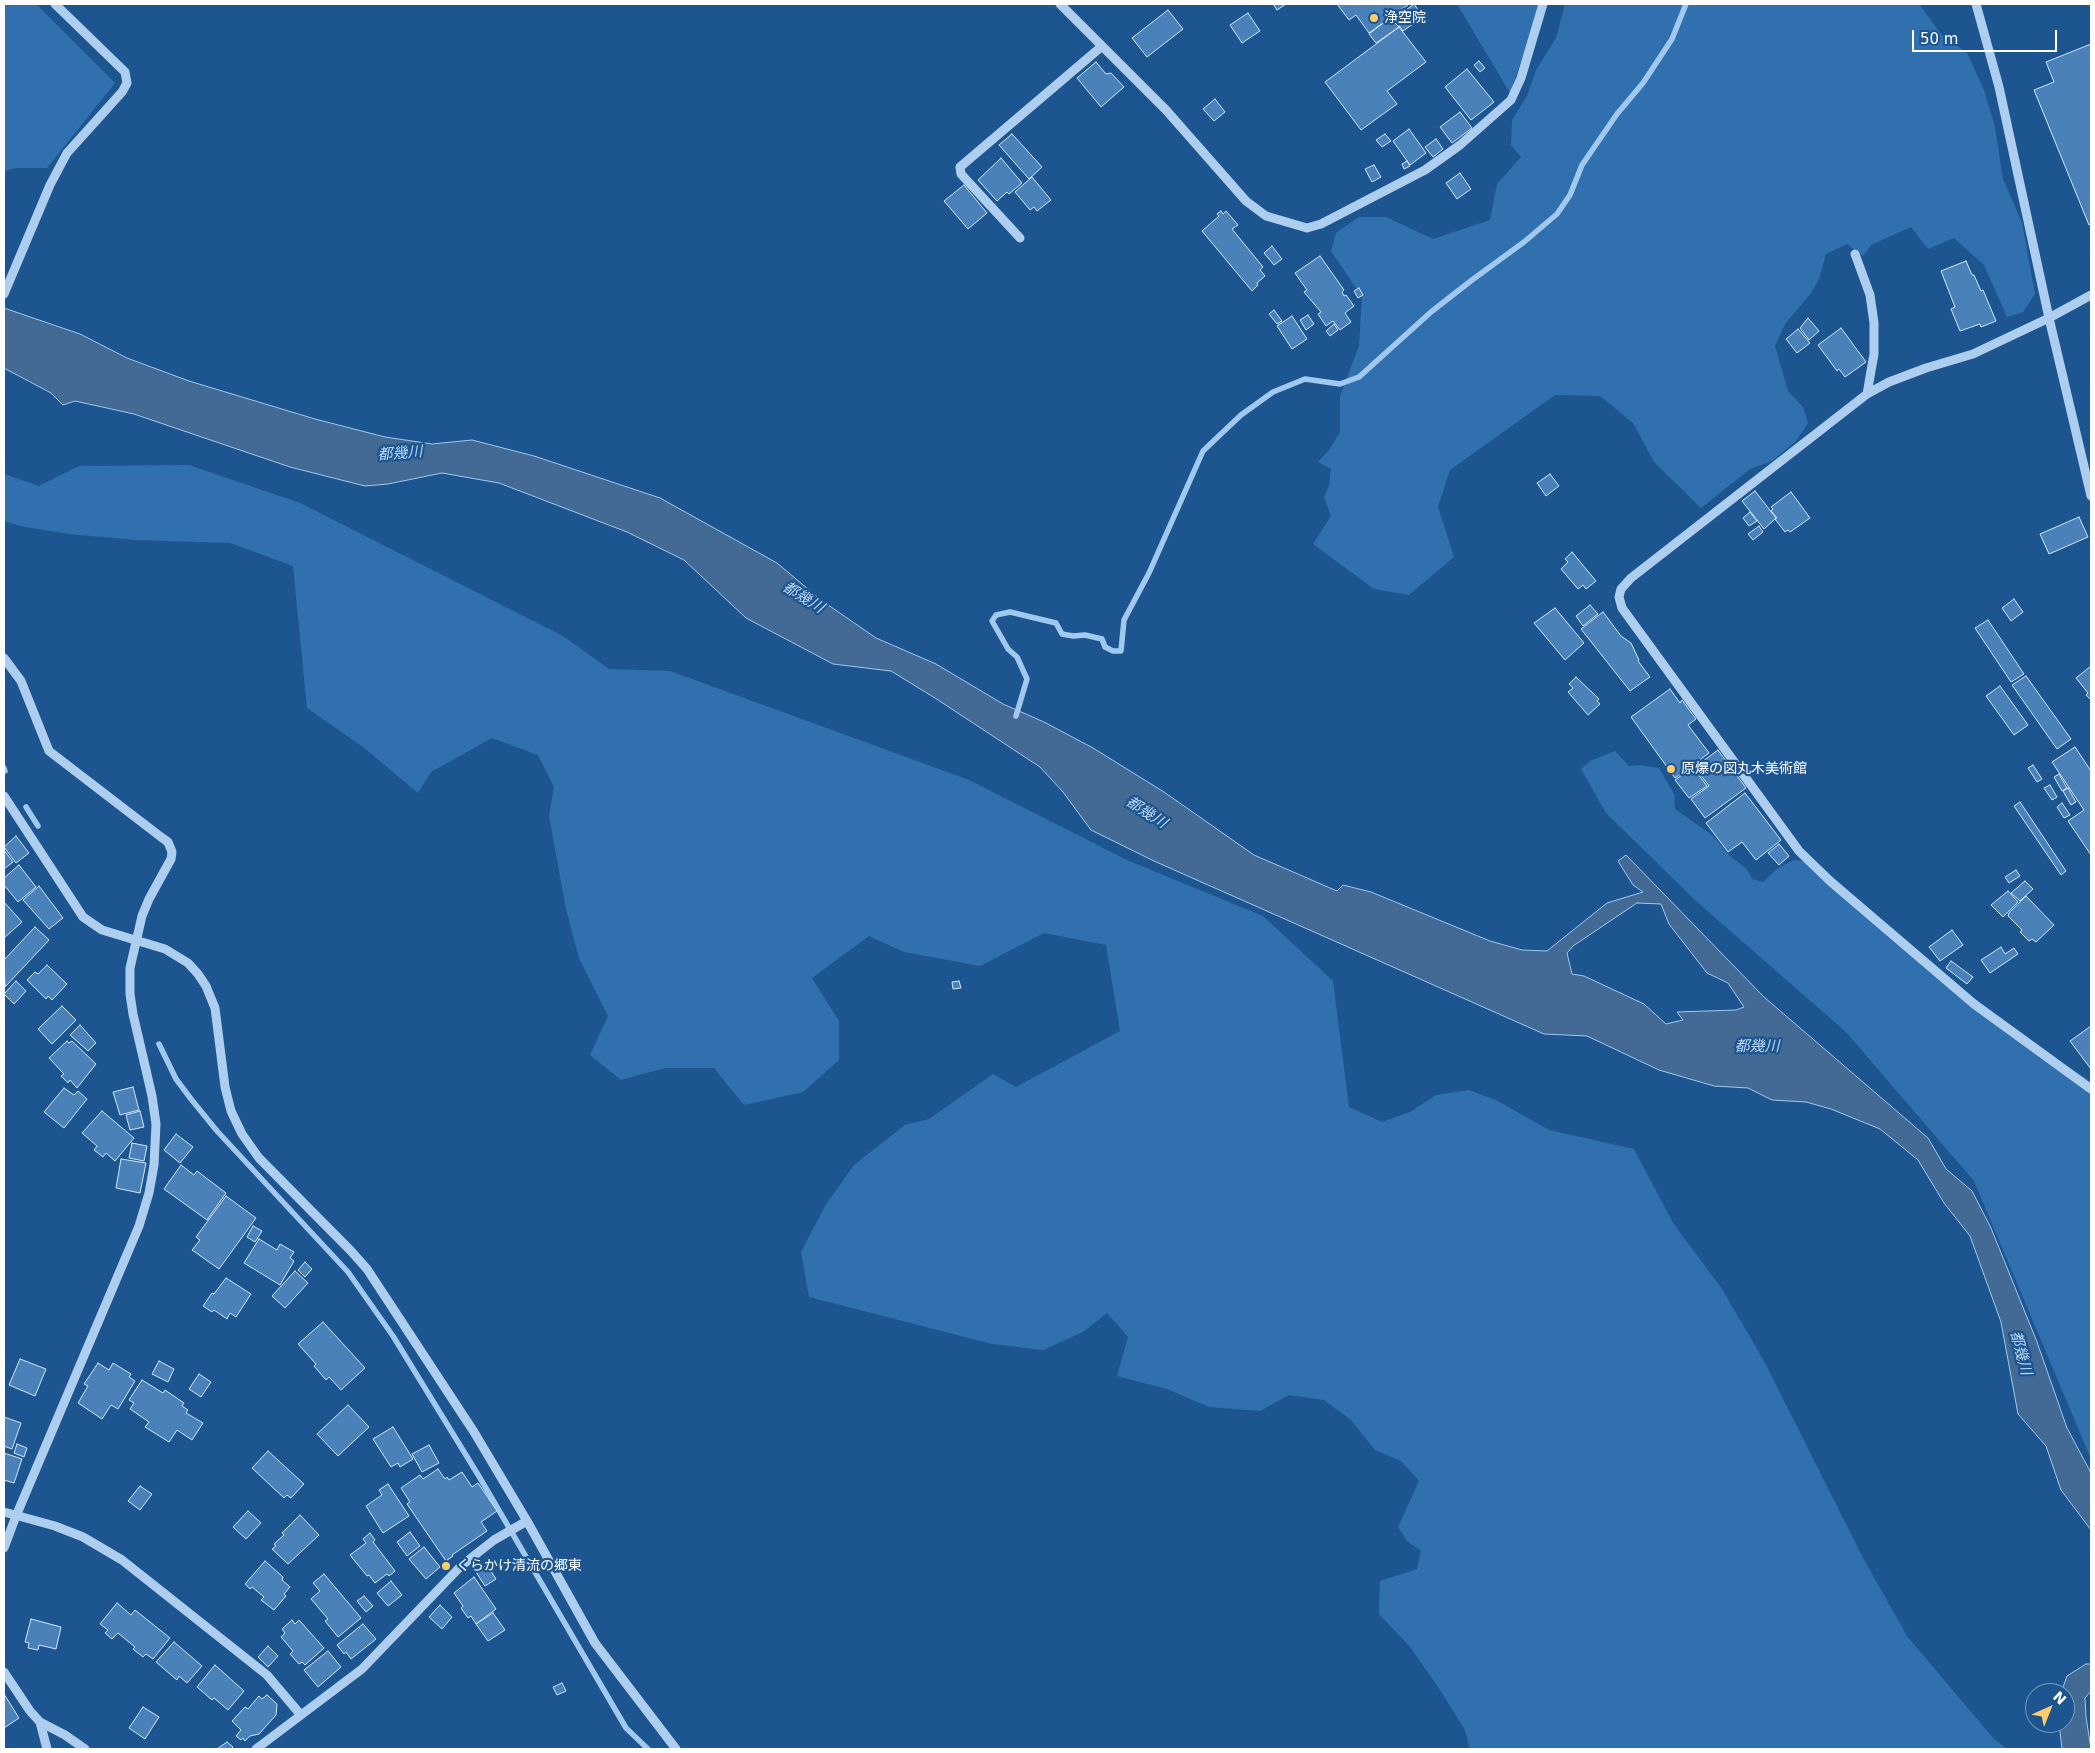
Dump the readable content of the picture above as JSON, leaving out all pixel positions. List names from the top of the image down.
{
  "water": ["都幾川"],
  "places": ["浄空院", "原爆の図丸木美術館", "くらかけ清流の郷東"],
  "scale_bar": "50 m",
  "north": "top right"
}
